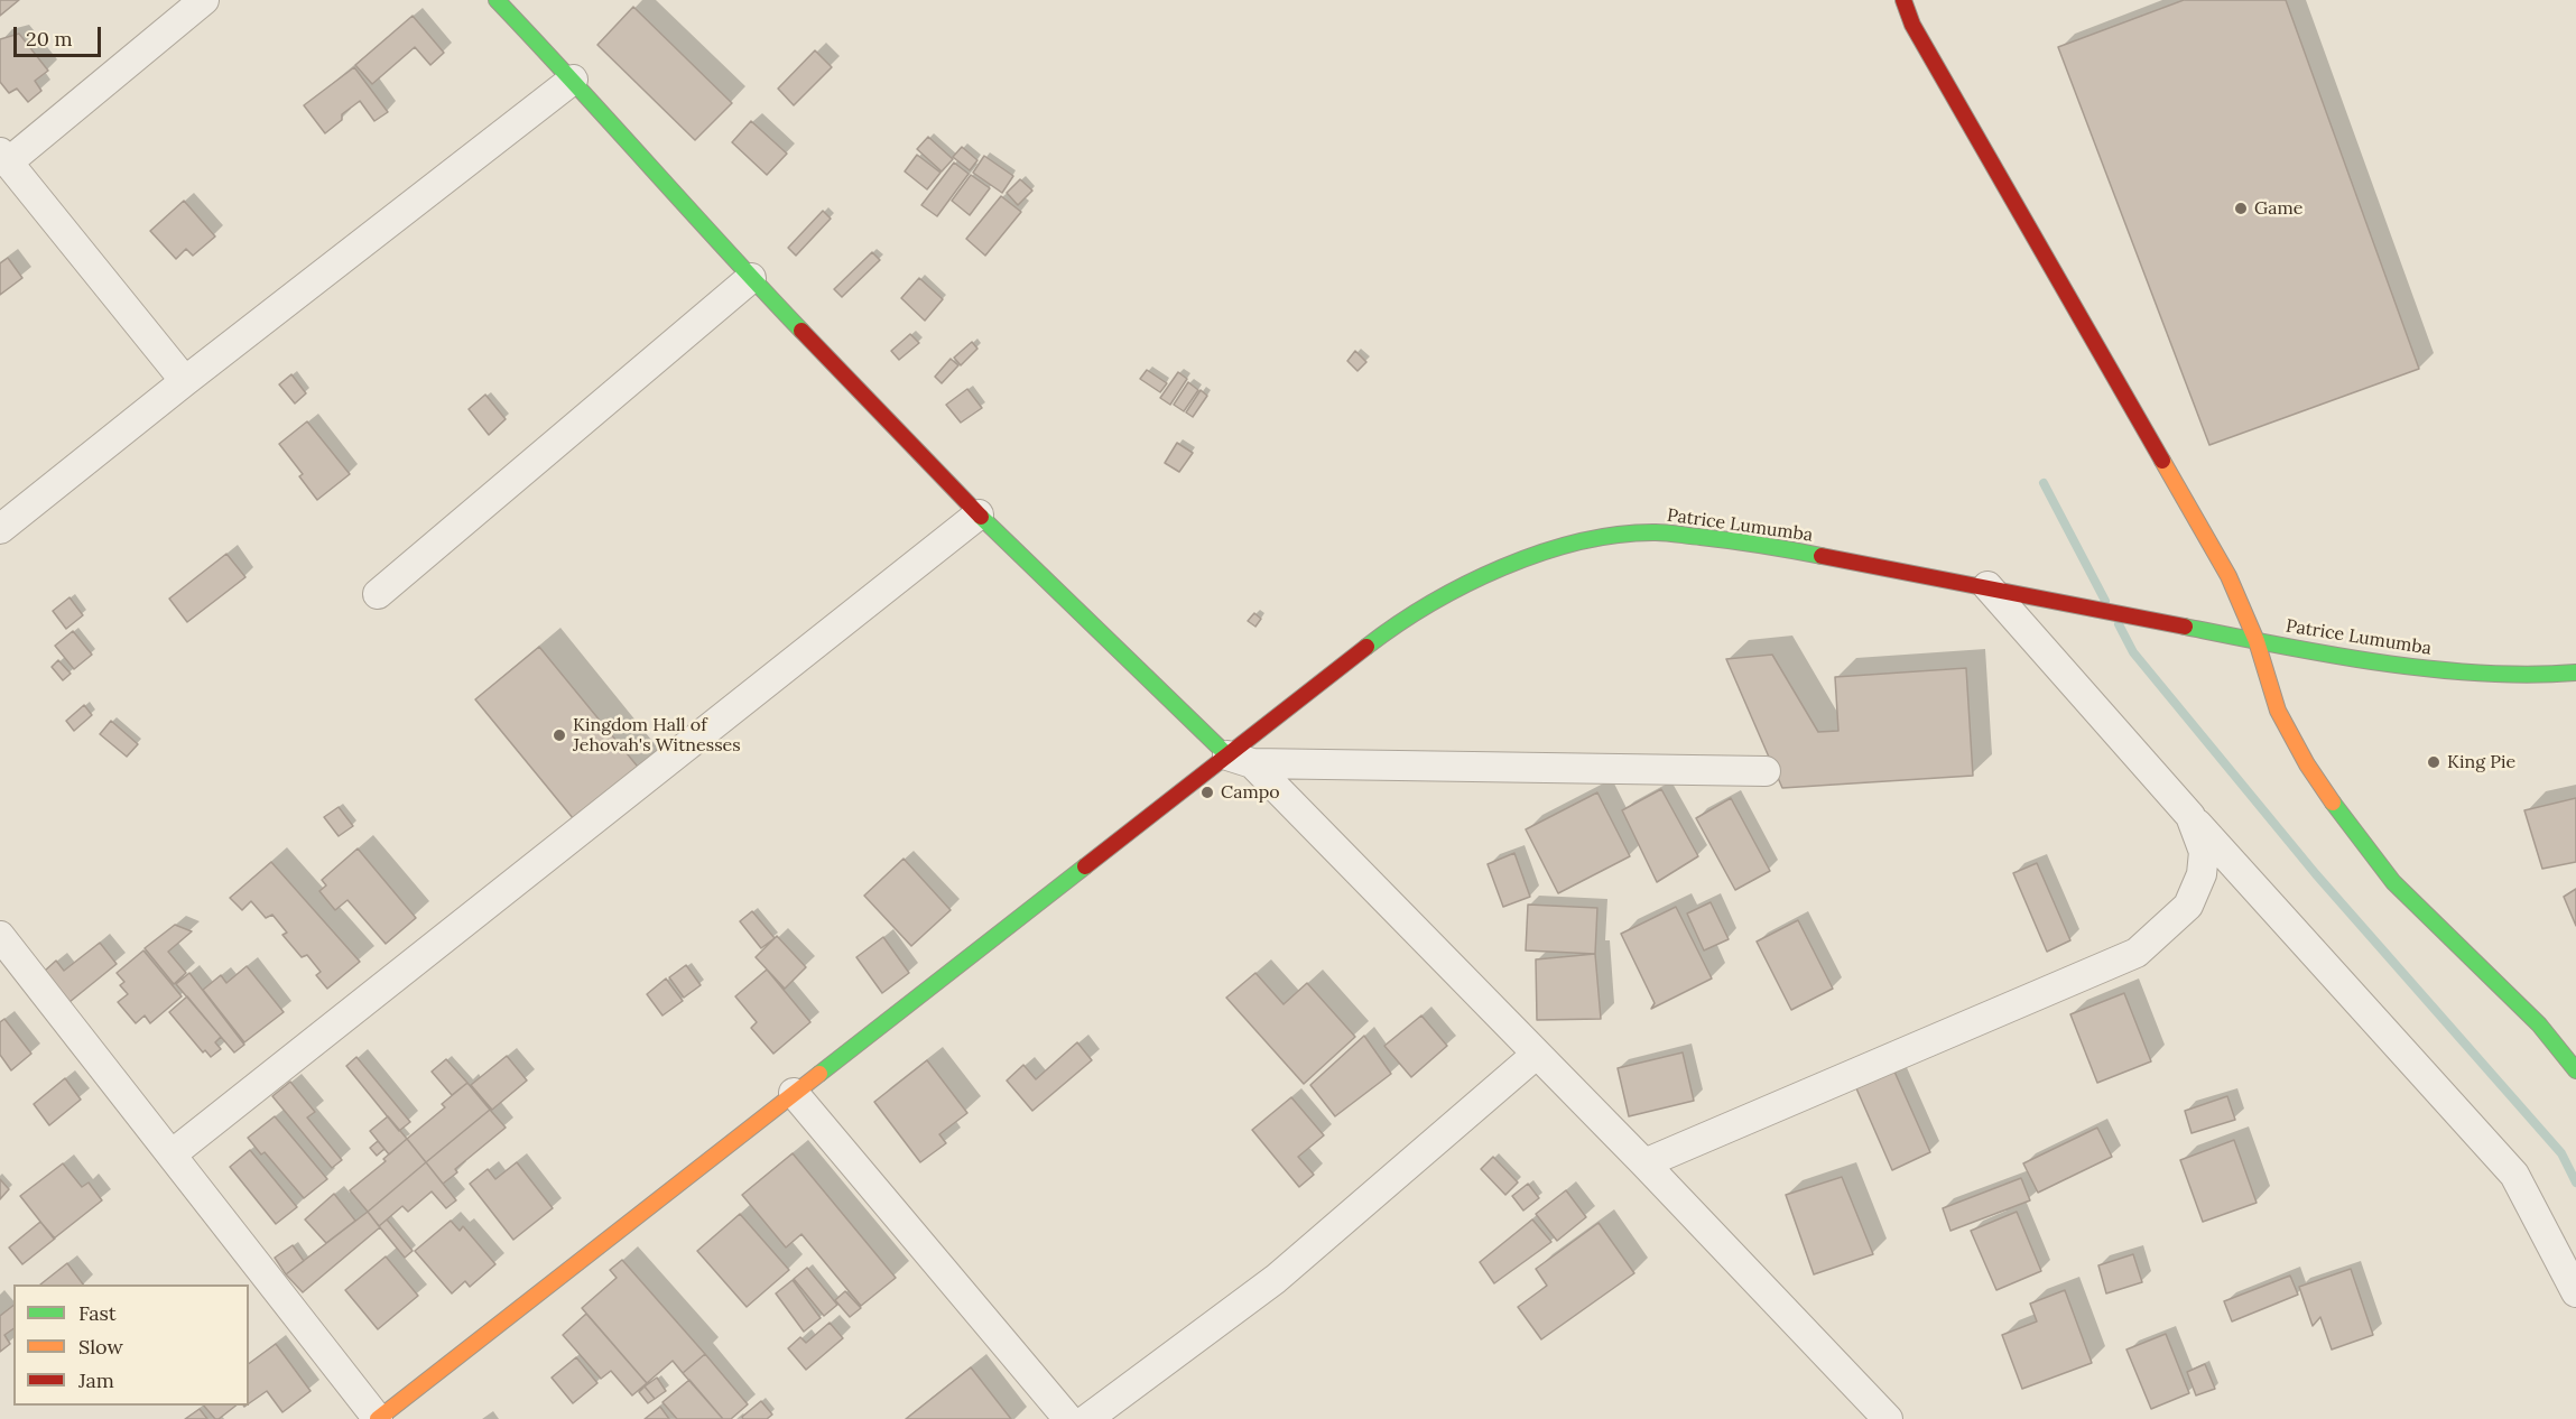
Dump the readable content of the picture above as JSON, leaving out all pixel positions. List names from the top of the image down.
{
  "streets": {
    "street": ["Patrice Lumumba"]
  },
  "places": [
    "Game",
    "Kingdom Hall of Jehovah's Witnesses",
    "King Pie",
    "Campo"
  ],
  "legend": ["Fast", "Slow", "Jam"],
  "scale_bar": "20 m"
}
